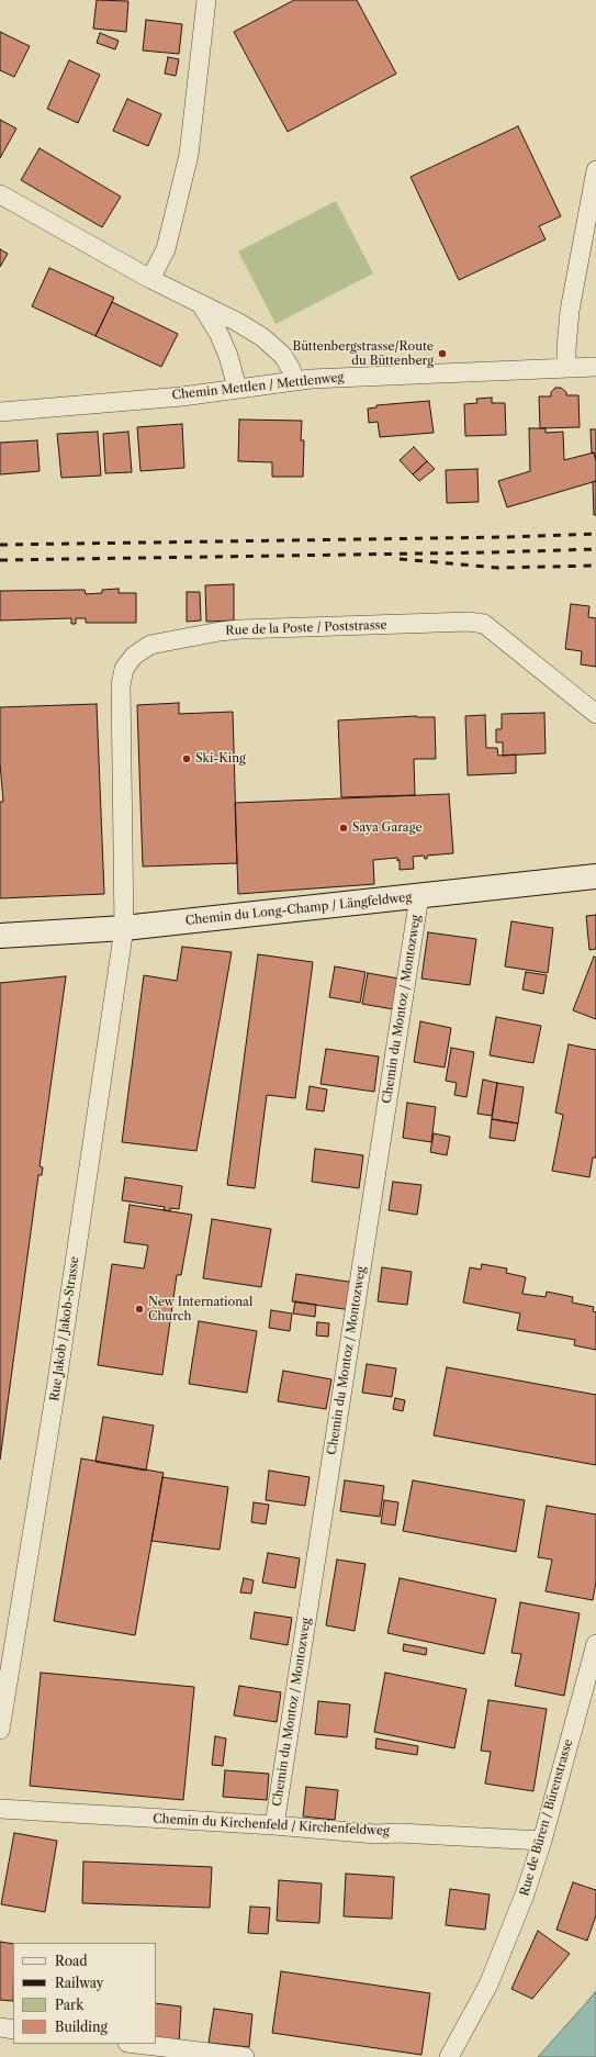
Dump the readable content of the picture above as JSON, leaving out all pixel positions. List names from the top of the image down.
{
  "streets": {
    "main road": ["Chemin du Long-Champ / Längfeldweg"],
    "street": [
      "Chemin Mettlen / Mettlenweg",
      "Rue de la Poste / Poststrasse",
      "Chemin du Montoz / Montozweg",
      "Rue Jakob / Jakob-Strasse",
      "Rue de Büren / Bürenstrasse",
      "Chemin du Kirchenfeld / Kirchenfeldweg"
    ]
  },
  "crossings": [
    ["Rue de la Poste / Poststrasse", "Chemin du Long-Champ / Längfeldweg"],
    ["Rue de la Poste / Poststrasse", "Rue Jakob / Jakob-Strasse"],
    ["Chemin du Long-Champ / Längfeldweg", "Chemin du Montoz / Montozweg"],
    ["Chemin du Long-Champ / Längfeldweg", "Rue Jakob / Jakob-Strasse"],
    ["Chemin du Montoz / Montozweg", "Chemin du Kirchenfeld / Kirchenfeldweg"],
    ["Rue de Büren / Bürenstrasse", "Chemin du Kirchenfeld / Kirchenfeldweg"]
  ],
  "places": [
    "Büttenbergstrasse/Route du Büttenberg",
    "Ski-King",
    "Saya Garage",
    "New International Church"
  ],
  "legend": [
    "Road",
    "Railway",
    "Park",
    "Building"
  ]
}
